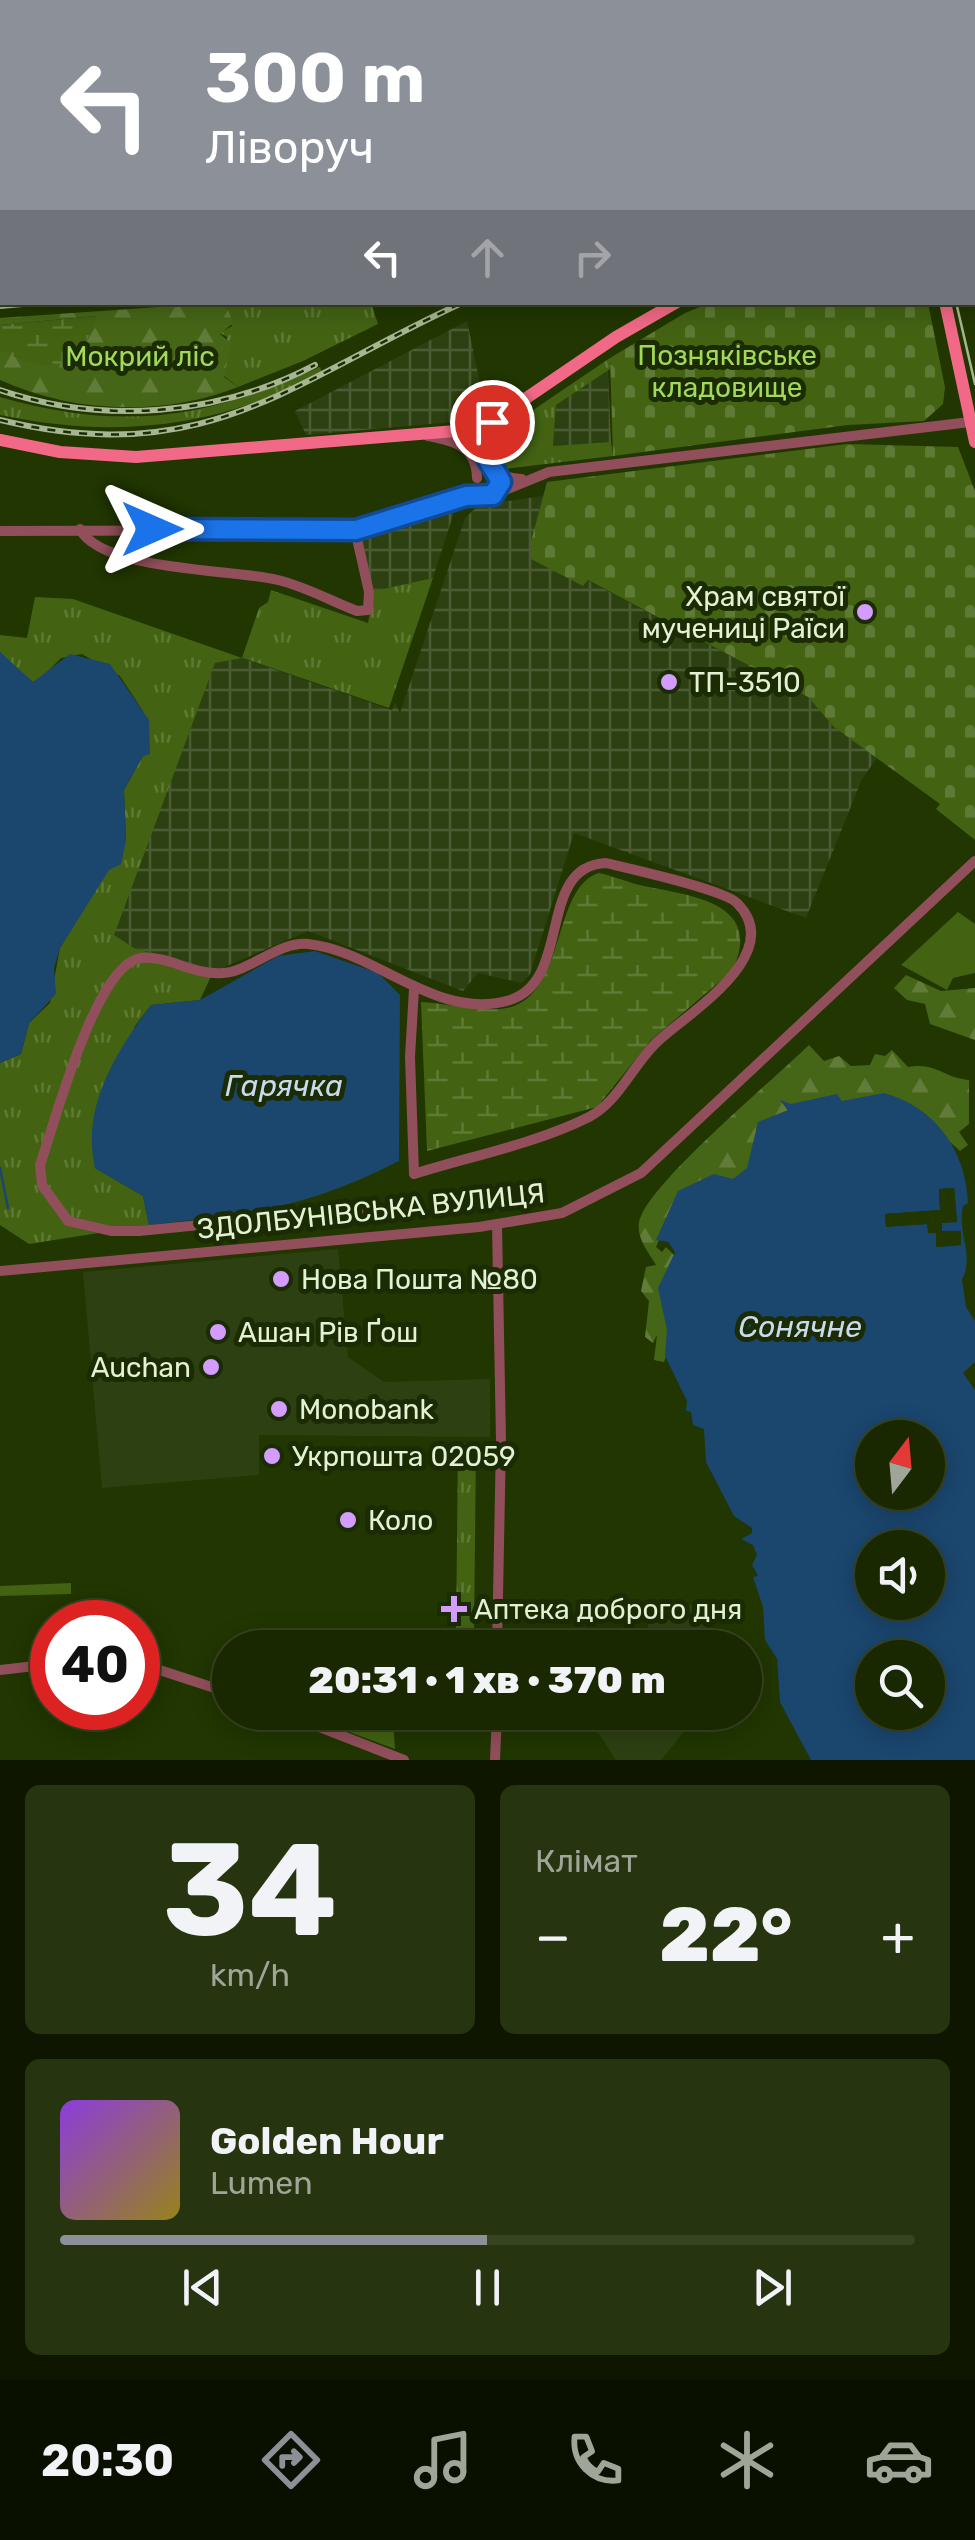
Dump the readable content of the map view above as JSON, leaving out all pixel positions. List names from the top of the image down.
{
  "streets": {
    "street": ["ЗДОЛБУНІВСЬКА ВУЛИЦЯ"]
  },
  "water": ["Гарячка", "Сонячне"],
  "parks": ["Позняківське кладовище", "Мокрий ліс"],
  "places": {
    "other": [
      "Храм святої мучениці Раїси",
      "ТП-3510",
      "Нова Пошта №80",
      "Ашан Рів Ґош",
      "Auchan",
      "Monobank",
      "Укрпошта 02059",
      "Коло"
    ],
    "health": ["Аптека доброго дня"]
  },
  "north": "top",
  "page": {
    "turn": ["300 m", "Ліворуч"],
    "limit": "40",
    "trip": "20:31 · 1 хв · 370 m",
    "tile": [
      ["34", "km/h"],
      "Клімат"
    ],
    "heat": ["−", "22°", "+"],
    "song": ["Golden Hour", "Lumen"],
    "tabs": "20:30"
  }
}
